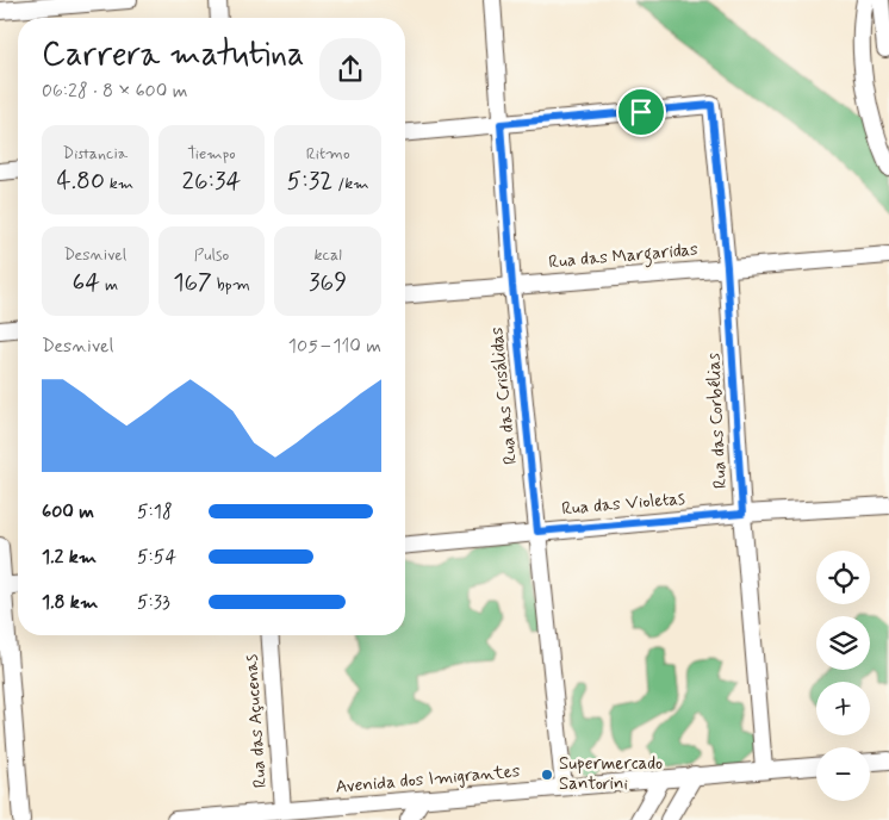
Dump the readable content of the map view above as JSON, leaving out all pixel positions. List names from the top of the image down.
{
  "streets": {
    "street": [
      "Rua das Margaridas",
      "Rua das Crisálidas",
      "Rua das Corbélias",
      "Rua das Violetas",
      "Rua das Açucenas",
      "Avenida dos Imigrantes"
    ]
  },
  "crossings": [
    ["Rua das Margaridas", "Rua das Crisálidas"],
    ["Rua das Margaridas", "Rua das Corbélias"],
    ["Rua das Crisálidas", "Rua das Corbélias"],
    ["Rua das Crisálidas", "Rua das Violetas"],
    ["Rua das Crisálidas", "Avenida dos Imigrantes"],
    ["Rua das Corbélias", "Rua das Violetas"],
    ["Rua das Corbélias", "Avenida dos Imigrantes"],
    ["Rua das Açucenas", "Avenida dos Imigrantes"]
  ],
  "places": ["Supermercado Santorini"],
  "page": {
    "heading": ["Carrera matutina", "06:28 · 8 × 600 m"],
    "stats": [
      ["Distancia", "4.80 km"],
      ["Tiempo", "26:34"],
      ["Ritmo", "5:32 /km"],
      ["Desnivel", "64 m"],
      ["Pulso", "167 bpm"],
      ["kcal", "369"]
    ],
    "chart": ["Desnivel", "105–110 m"],
    "list": [
      {
        "name": "600 m",
        "note": "5:18"
      },
      {
        "name": "1.2 km",
        "note": "5:54"
      },
      {
        "name": "1.8 km",
        "note": "5:33"
      }
    ],
    "map_buttons": ["+", "−"]
  }
}
